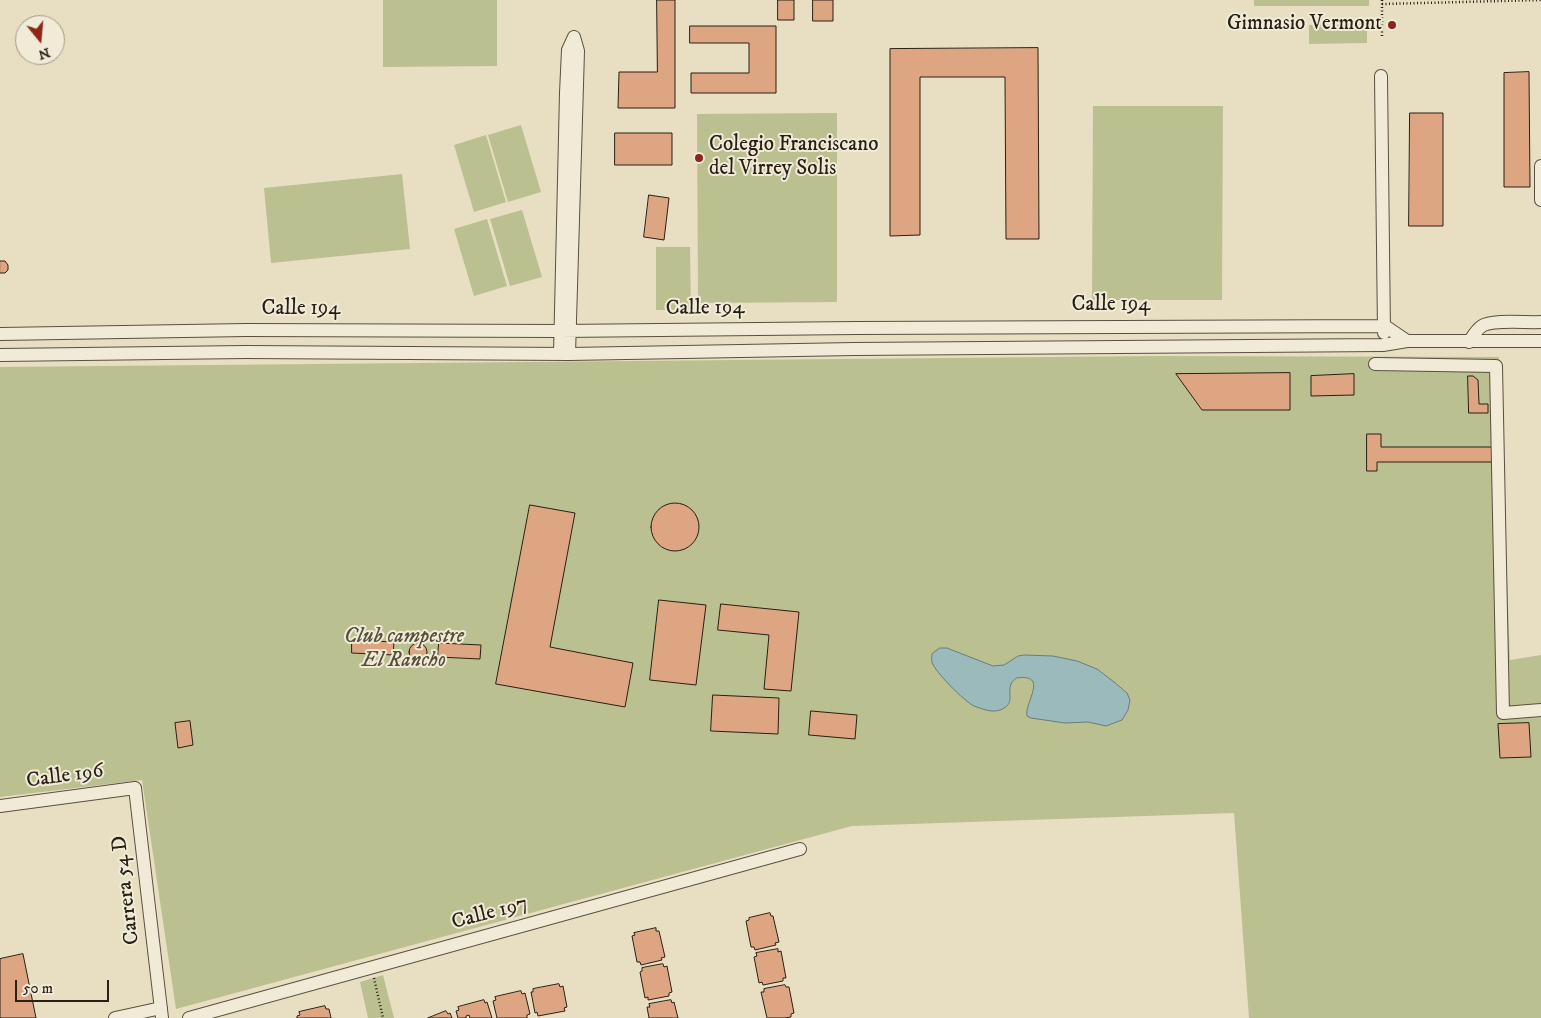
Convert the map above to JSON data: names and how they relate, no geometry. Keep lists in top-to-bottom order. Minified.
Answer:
{"streets":{"street":["Calle 194","Calle 196","Carrera 54 D","Calle 197"]},"crossings":[["Calle 196","Carrera 54 D"]],"parks":["Club campestre El Rancho"],"places":["Gimnasio Vermont","Colegio Franciscano del Virrey Solis"],"scale_bar":"50 m","north":"bottom"}
